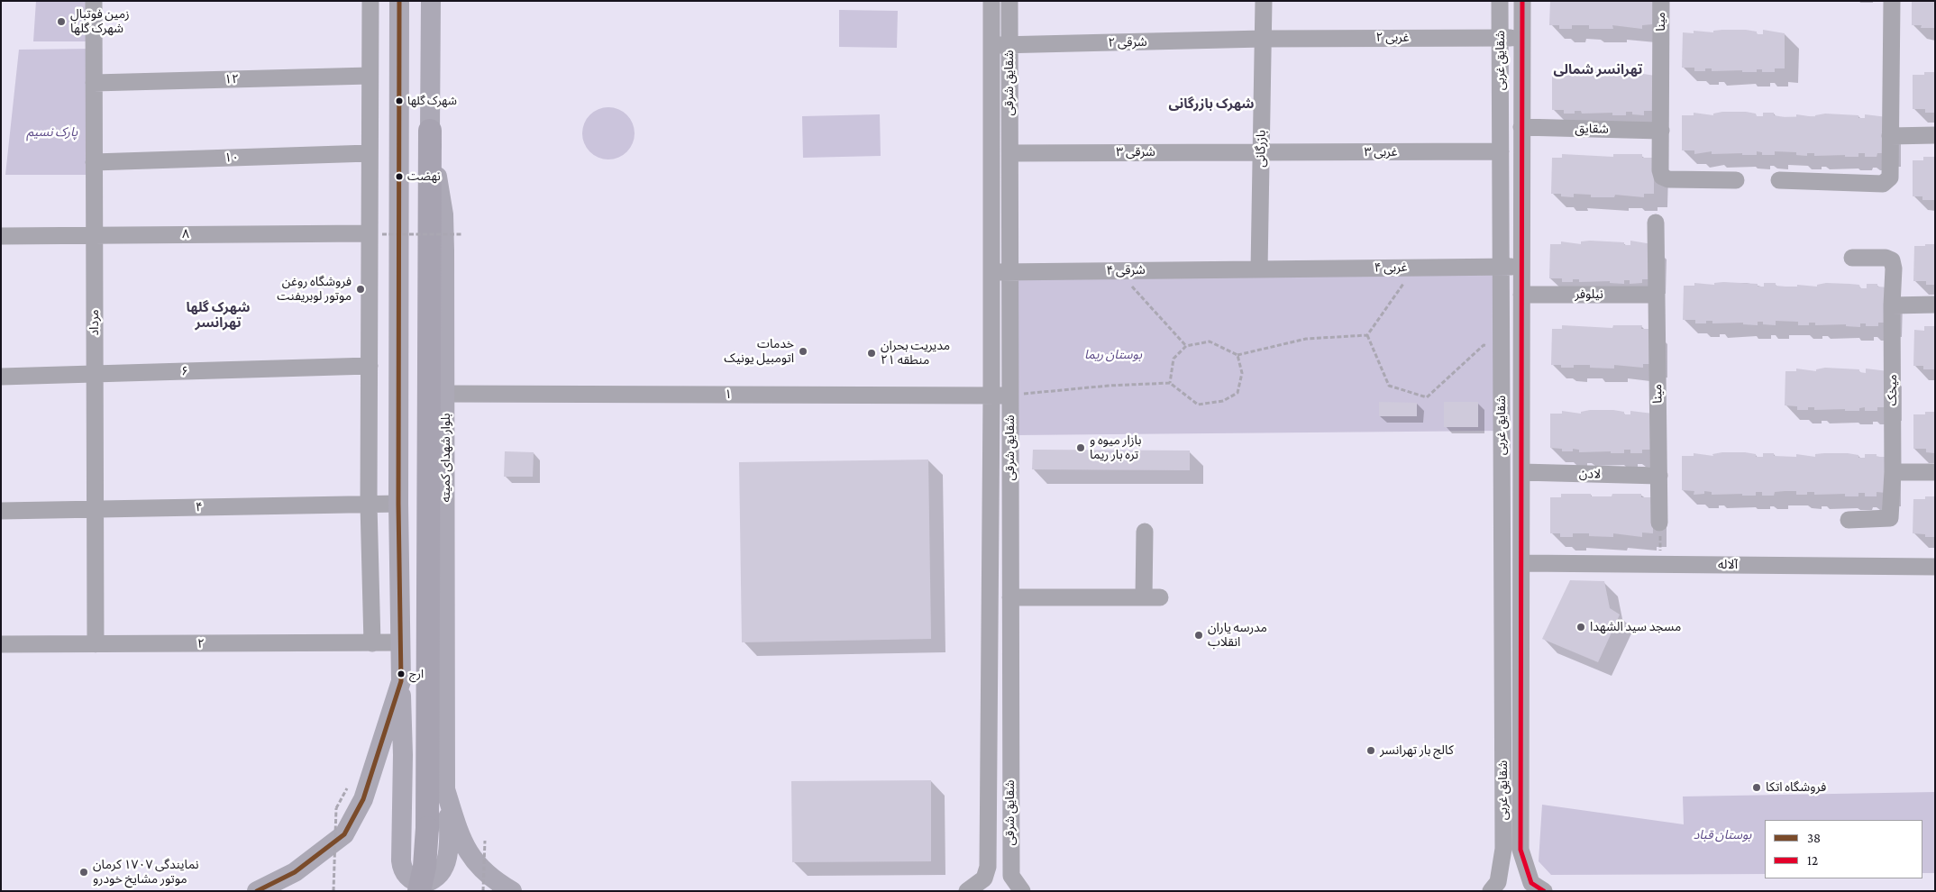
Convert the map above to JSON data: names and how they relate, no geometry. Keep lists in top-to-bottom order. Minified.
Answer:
{"streets":{"main road":["بلوار شهدای کمیته"],"street":["مینا","۲ غربی","۲ شرقی","شقایق غربی","۱۲","شقایق شرقی","شقایق","بازرگانی","۳ شرقی","۳ غربی","۱۰","۸","۴ غربی","۴ شرقی","نیلوفر","مرداد","۶","میخک","۱","لادن","۴","آلاله","۲"]},"crossings":[["مینا","شقایق"],["مینا","نیلوفر"],["مینا","لادن"],["۲ غربی","۲ شرقی"],["۲ غربی","شقایق غربی"],["۲ غربی","بازرگانی"],["۲ شرقی","شقایق شرقی"],["۲ شرقی","بازرگانی"],["شقایق غربی","شقایق"],["شقایق غربی","۳ غربی"],["شقایق غربی","۴ غربی"],["شقایق غربی","نیلوفر"],["شقایق غربی","لادن"],["شقایق غربی","آلاله"],["۱۲","مرداد"],["شقایق شرقی","۳ شرقی"],["شقایق شرقی","۴ شرقی"],["شقایق شرقی","۱"],["بازرگانی","۳ شرقی"],["بازرگانی","۳ غربی"],["بازرگانی","۴ غربی"],["بازرگانی","۴ شرقی"],["۳ شرقی","۳ غربی"],["۱۰","مرداد"],["۸","مرداد"],["۴ غربی","۴ شرقی"],["مرداد","۶"],["مرداد","۴"],["مرداد","۲"],["۱","بلوار شهدای کمیته"]],"districts":["تهرانسر شمالی","شهرک بازرگانی","شهرک گلها تهرانسر"],"parks":["پارک نسیم","بوستان ریما","بوستان قباد"],"places":["زمین فوتبالِ شهرک گلها","شهرک گلها","نهضت","فروشگاه روغن موتور لوبریفنت","خدمات اتومبیل یونیک","مدیریت بحران منطقه ۲۱","بازار میوه و تره بار ریما","مسجد سید الشهدا","مدرسه یاران انقلاب","ارج","کالج بار تهرانسر","فروشگاه اتکا","نمایندگی ۱۷۰۷ کرمان موتور مشایخ خودرو"],"lines":["transit line 38","transit line 12"],"legend":["38","12"]}
